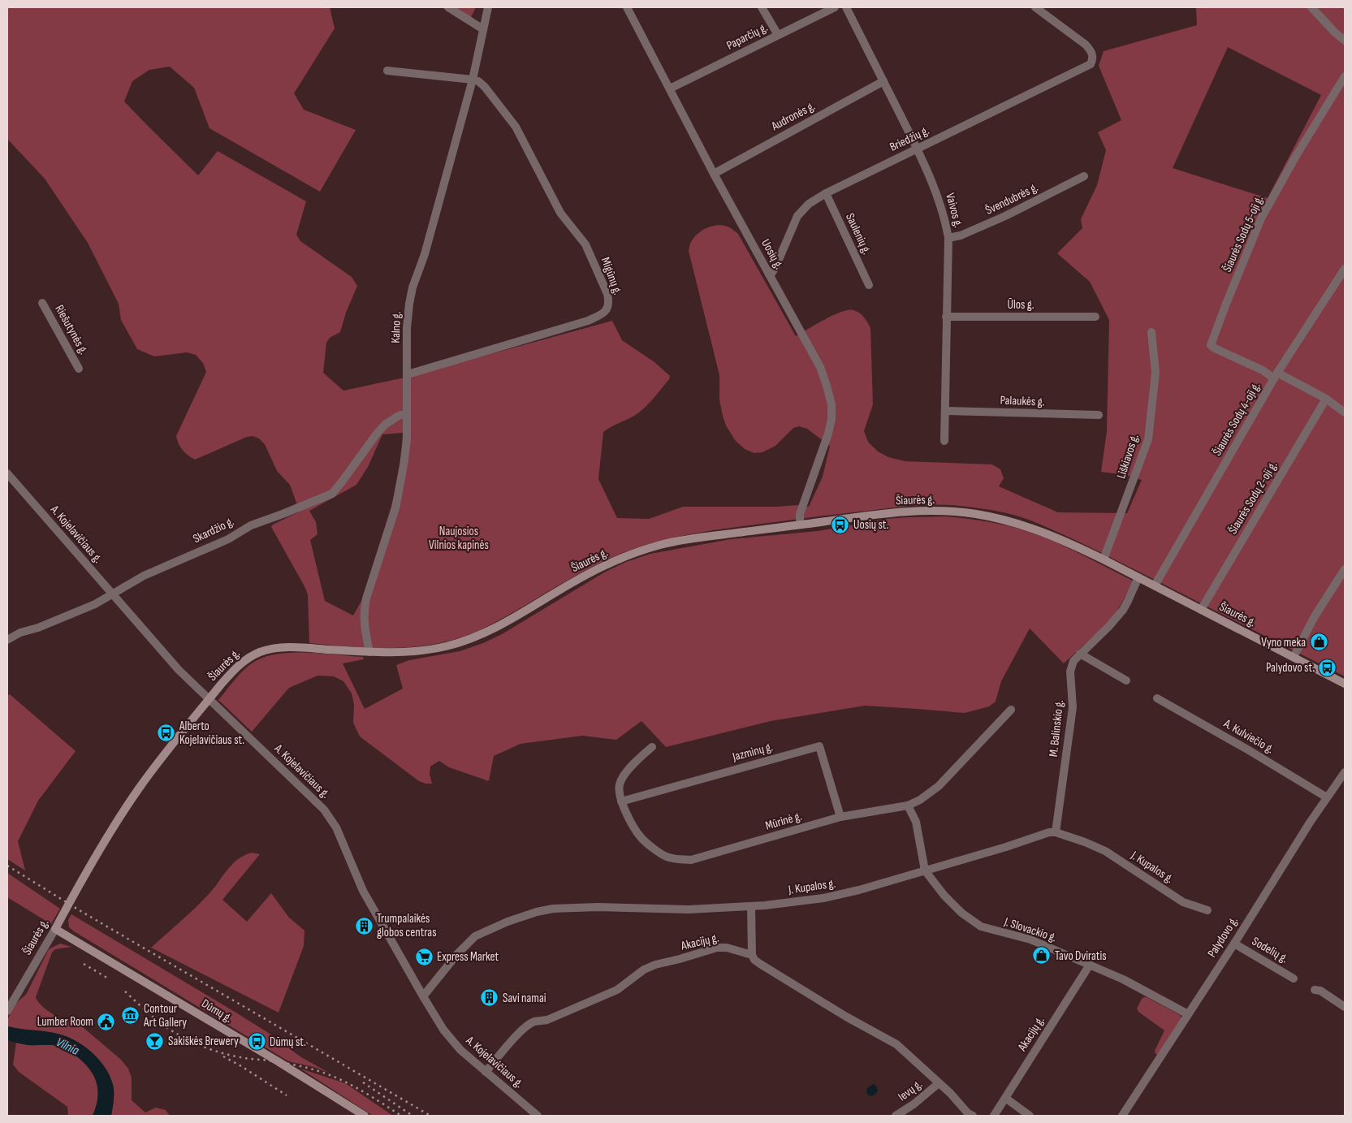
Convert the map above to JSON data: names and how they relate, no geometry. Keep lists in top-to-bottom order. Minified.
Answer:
{"streets":{"main road":["Šiaurės g.","Dūmų g."],"street":["Paparčių g.","Audronės g.","Briedžių g.","Švendubrės g.","Vaivos g.","Saulenių g.","Šiaurės Sodų 5-oji g.","Uosių g.","Migūnų g.","Ūlos g.","Kalno g.","Riešutynės g.","Palaukės g.","Šiaurės Sodų 4-oji g.","Liškiavos g.","Šiaurės Sodų 2-oji g.","Skardžio g.","A. Kojelavičiaus g.","M. Balinskio g.","A. Kulviečio g.","Jazminų g.","Mūrinė g.","J. Kupalos g.","J. Slovackio g.","Palydovo g.","Akacijų g.","Sodelių g.","Ievų g."]},"crossings":[["Paparčių g.","Uosių g."],["Audronės g.","Vaivos g."],["Audronės g.","Uosių g."],["Briedžių g.","Vaivos g."],["Briedžių g.","Saulenių g."],["Briedžių g.","Uosių g."],["Švendubrės g.","Vaivos g."],["Vaivos g.","Ūlos g."],["Vaivos g.","Palaukės g."],["Šiaurės Sodų 5-oji g.","Šiaurės Sodų 4-oji g."],["Uosių g.","Šiaurės g."],["Migūnų g.","Kalno g."],["Kalno g.","Šiaurės g."],["Kalno g.","Skardžio g."],["Šiaurės Sodų 4-oji g.","Šiaurės g."],["Liškiavos g.","Šiaurės g."],["Šiaurės Sodų 2-oji g.","Šiaurės g."],["Šiaurės g.","A. Kojelavičiaus g."],["Šiaurės g.","M. Balinskio g."],["Šiaurės g.","Dūmų g."],["Skardžio g.","A. Kojelavičiaus g."],["A. Kojelavičiaus g.","J. Kupalos g."],["A. Kojelavičiaus g.","Akacijų g."],["M. Balinskio g.","J. Kupalos g."],["A. Kulviečio g.","Palydovo g."],["Jazminų g.","Mūrinė g."],["J. Kupalos g.","J. Slovackio g."],["J. Slovackio g.","Palydovo g."],["J. Slovackio g.","Akacijų g."],["Palydovo g.","Sodelių g."],["Akacijų g.","Ievų g."]],"water":["Vilnia"],"parks":["Naujosios Vilnios kapinės"],"places":{"bus stop":["Uosių st.","Palydovo st.","Alberto Kojelavičiaus st.","Dūmų st."],"shop":["Vyno meka","Tavo Dviratis"],"building":["Trumpalaikės globos centras","Savi namai"],"supermarket":["Express Market"],"museum":["Contour Art Gallery"],"public building":["Lumber Room"],"bar":["Sakiškės Brewery"]}}
